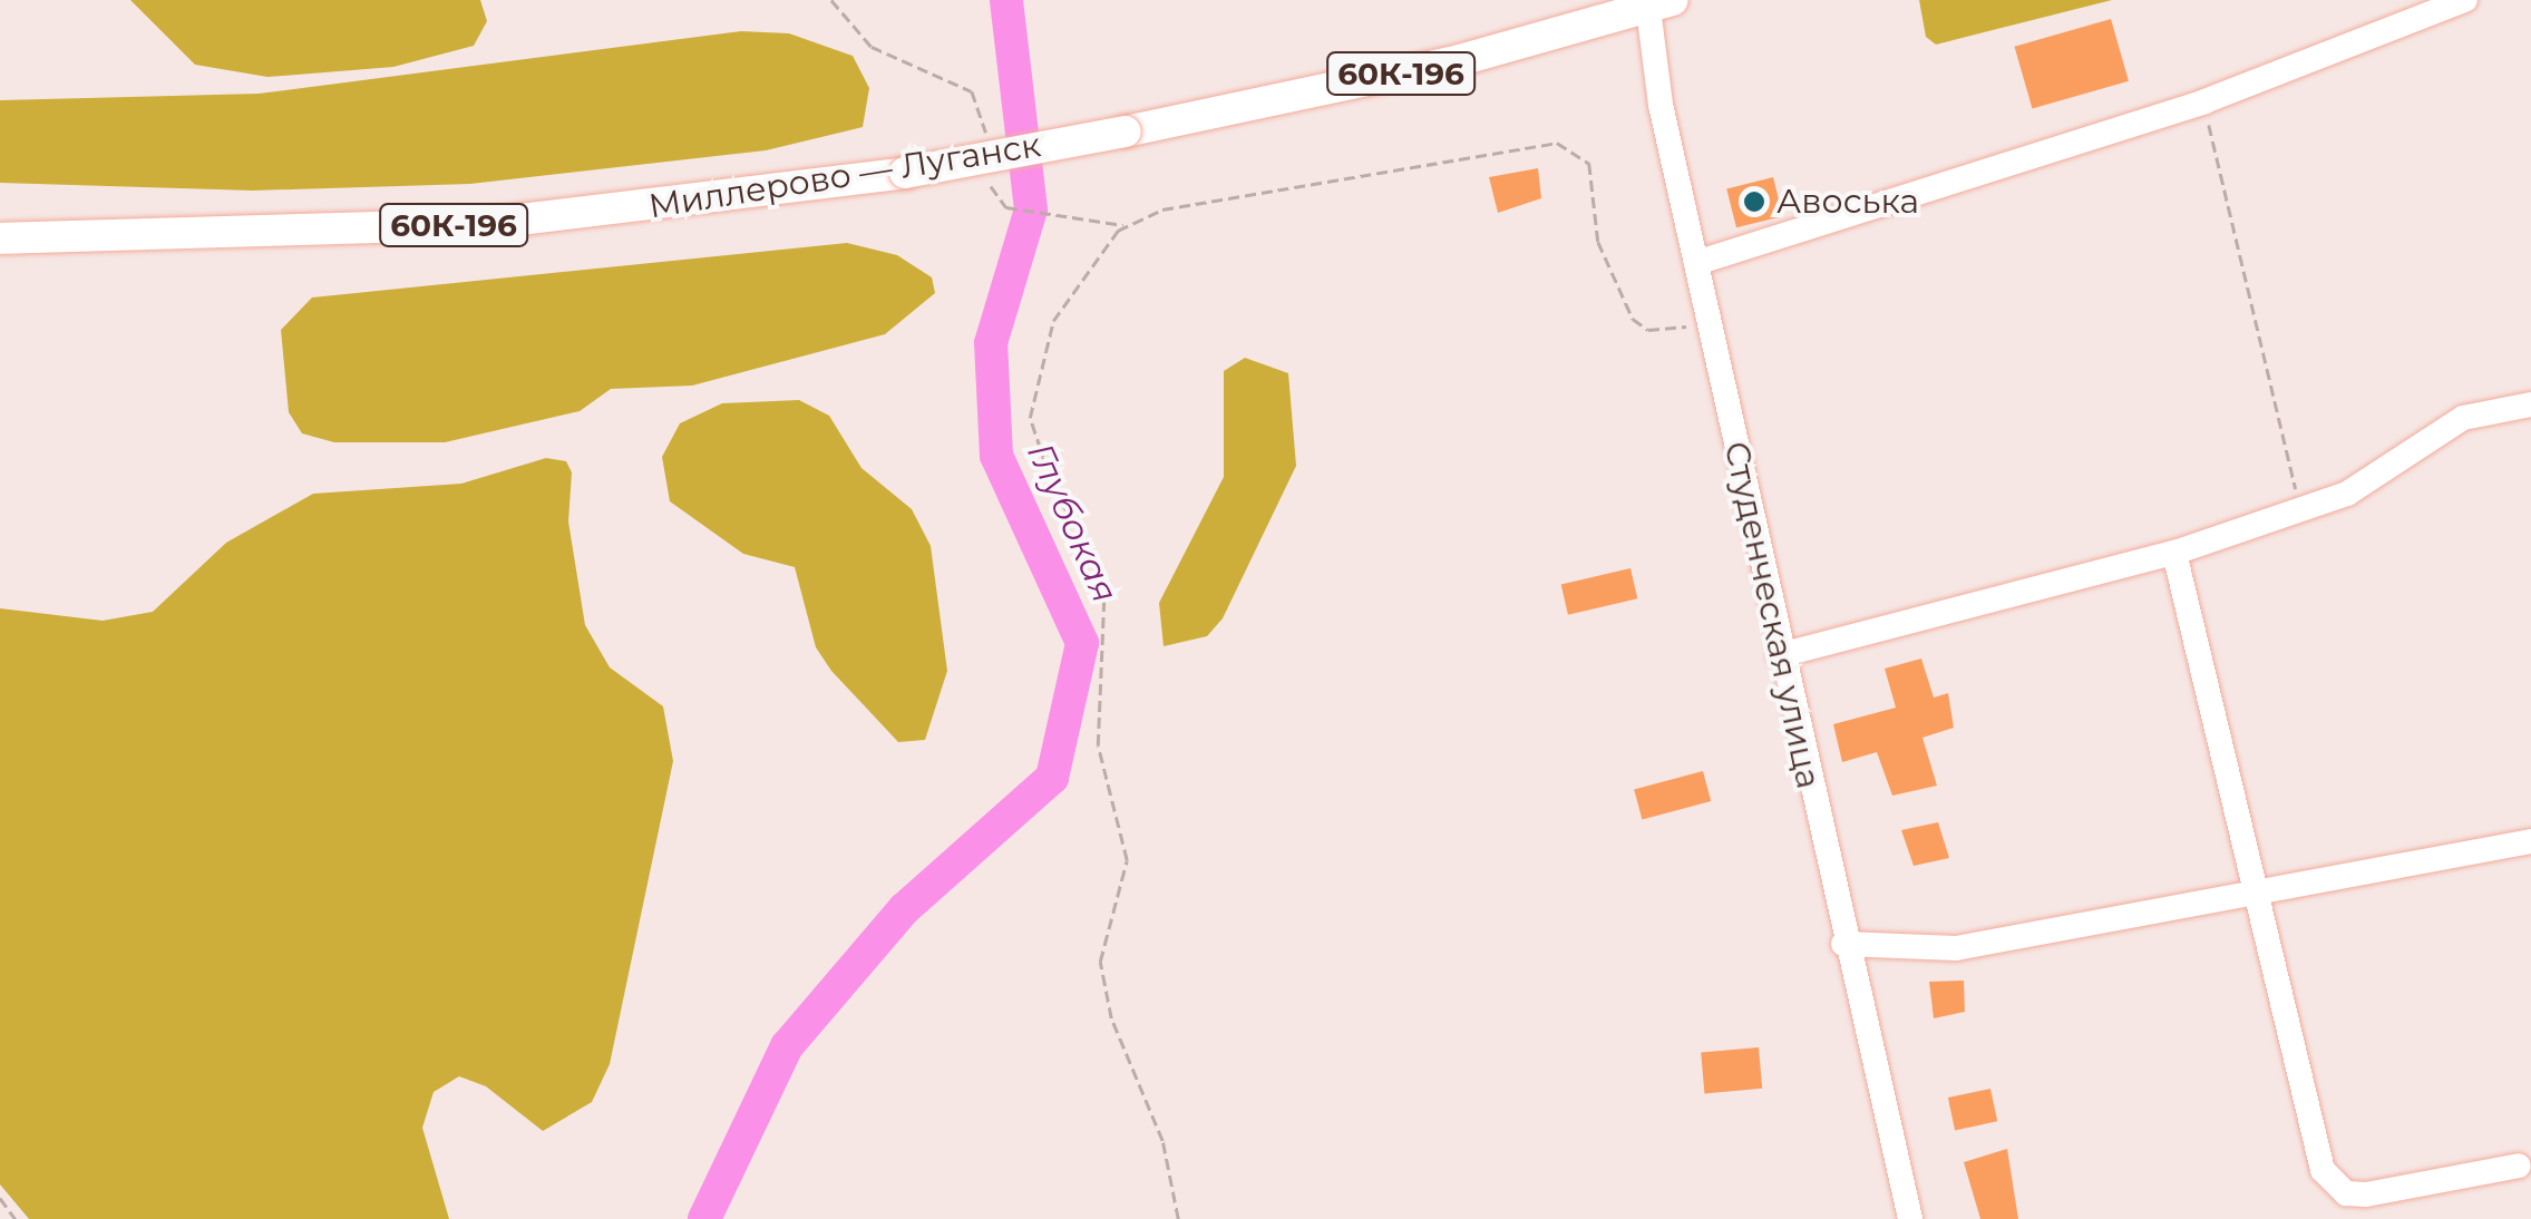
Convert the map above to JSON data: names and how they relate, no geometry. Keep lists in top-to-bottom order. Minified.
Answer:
{"streets":{"main road":["60К-196","Миллерово — Луганск"],"street":["Студенческая улица"]},"crossings":[["Миллерово — Луганск","Студенческая улица"]],"water":["Глубокая"],"places":["Авоська"]}
